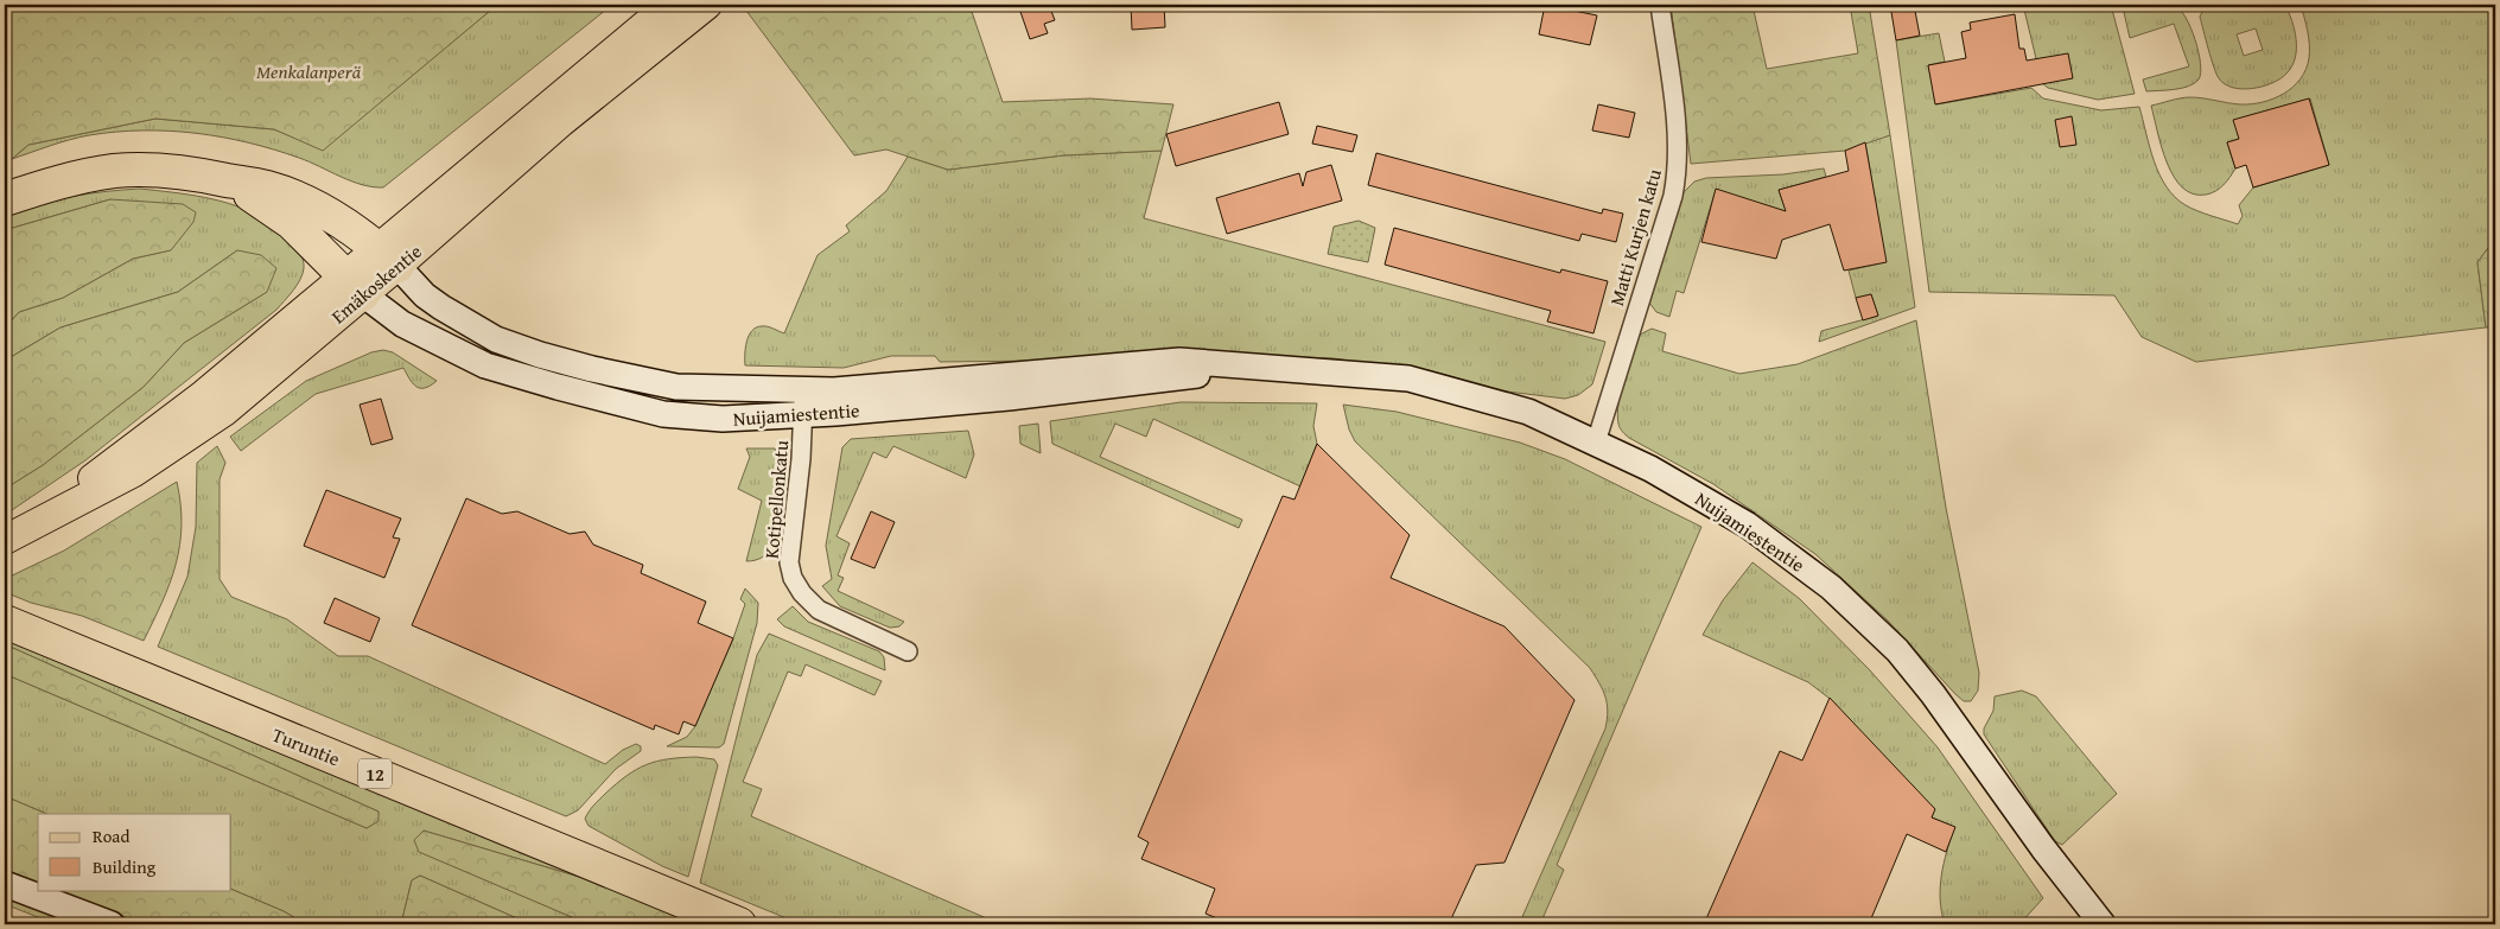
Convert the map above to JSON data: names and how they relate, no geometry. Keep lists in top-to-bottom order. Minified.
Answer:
{"streets":{"highway":["Turuntie","12"],"main road":["Emäkoskentie","Nuijamiestentie"],"street":["Matti Kurjen katu","Kotipellonkatu"]},"crossings":[["Matti Kurjen katu","Nuijamiestentie"],["Emäkoskentie","Nuijamiestentie"],["Nuijamiestentie","Kotipellonkatu"]],"parks":["Menkalanperä"],"legend":["Road","Building"]}
